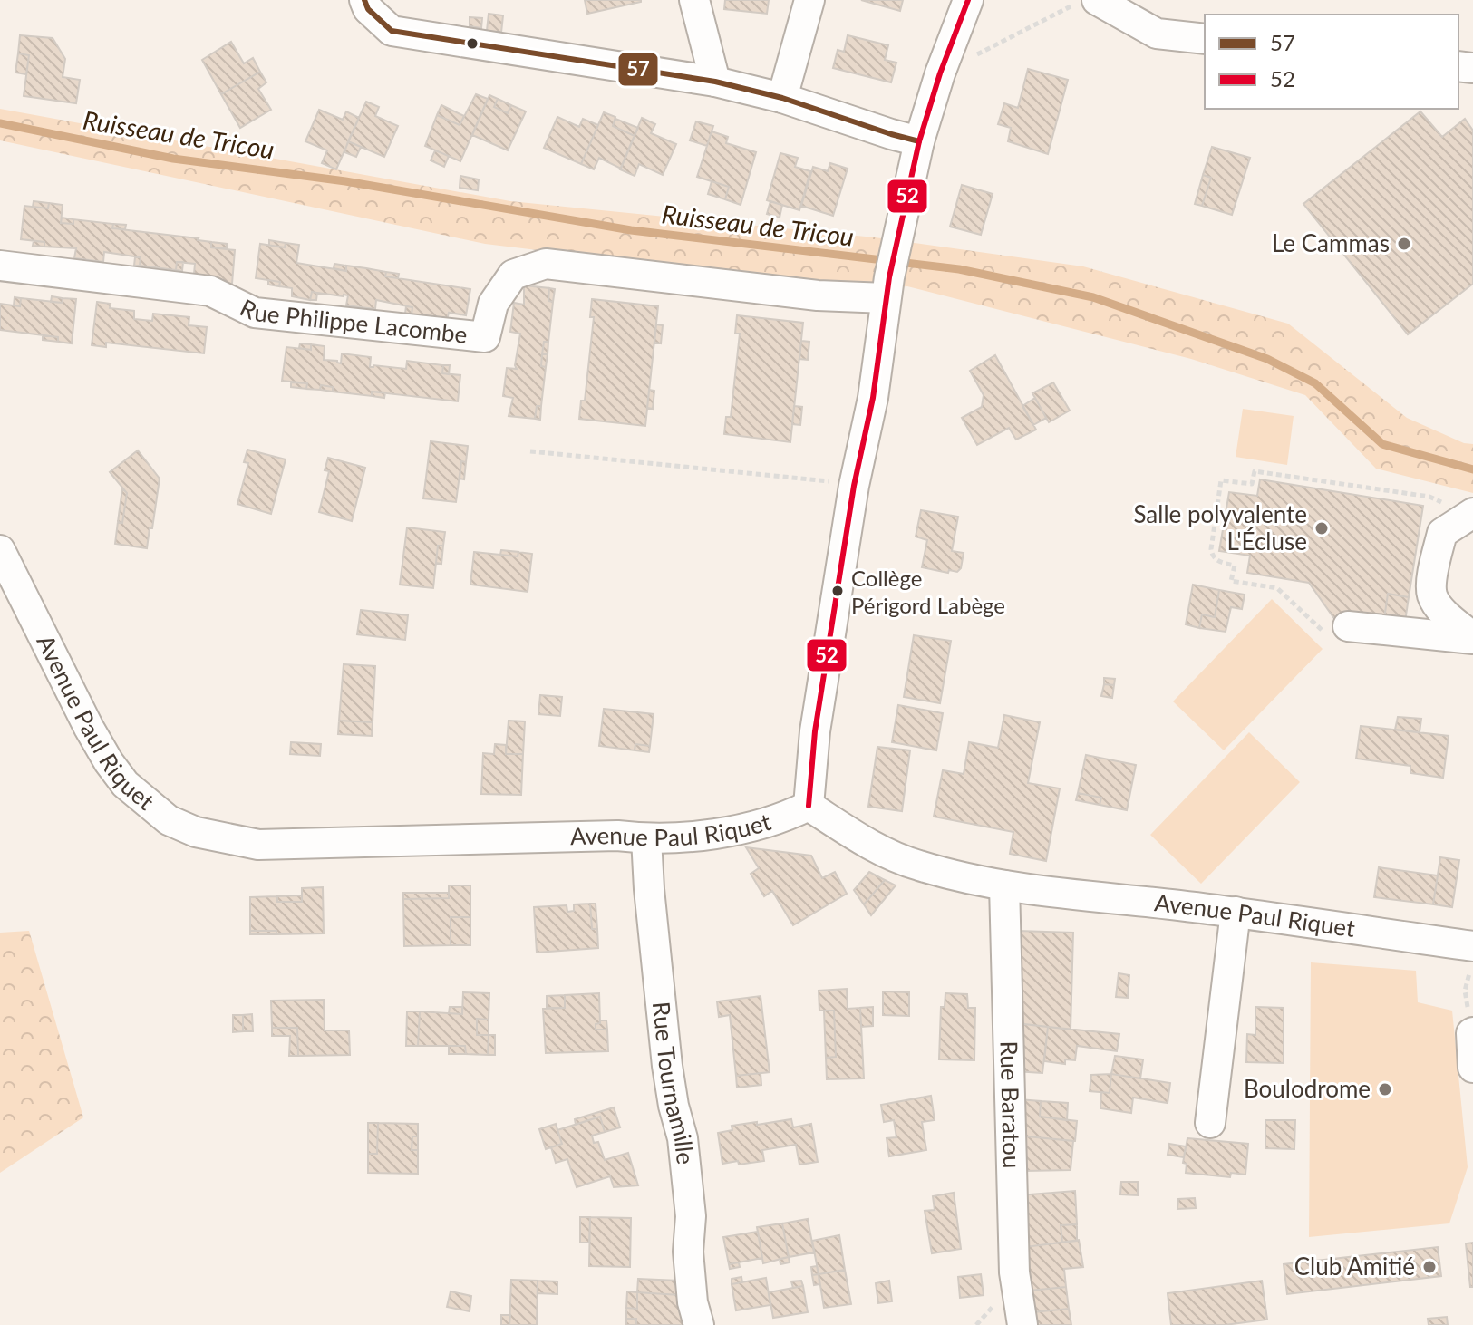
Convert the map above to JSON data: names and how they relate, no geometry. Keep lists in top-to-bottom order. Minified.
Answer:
{"streets":{"street":["Rue Philippe Lacombe","Avenue Paul Riquet","Rue Tournamille","Rue Baratou"]},"crossings":[["Avenue Paul Riquet","Rue Tournamille"],["Avenue Paul Riquet","Rue Baratou"]],"water":["Ruisseau de Tricou"],"places":["Le Cammas","Salle polyvalente L'Écluse","Collège Périgord Labège","Boulodrome","Club Amitié"],"lines":["transit line 57","transit line 52"],"legend":["57","52"]}
